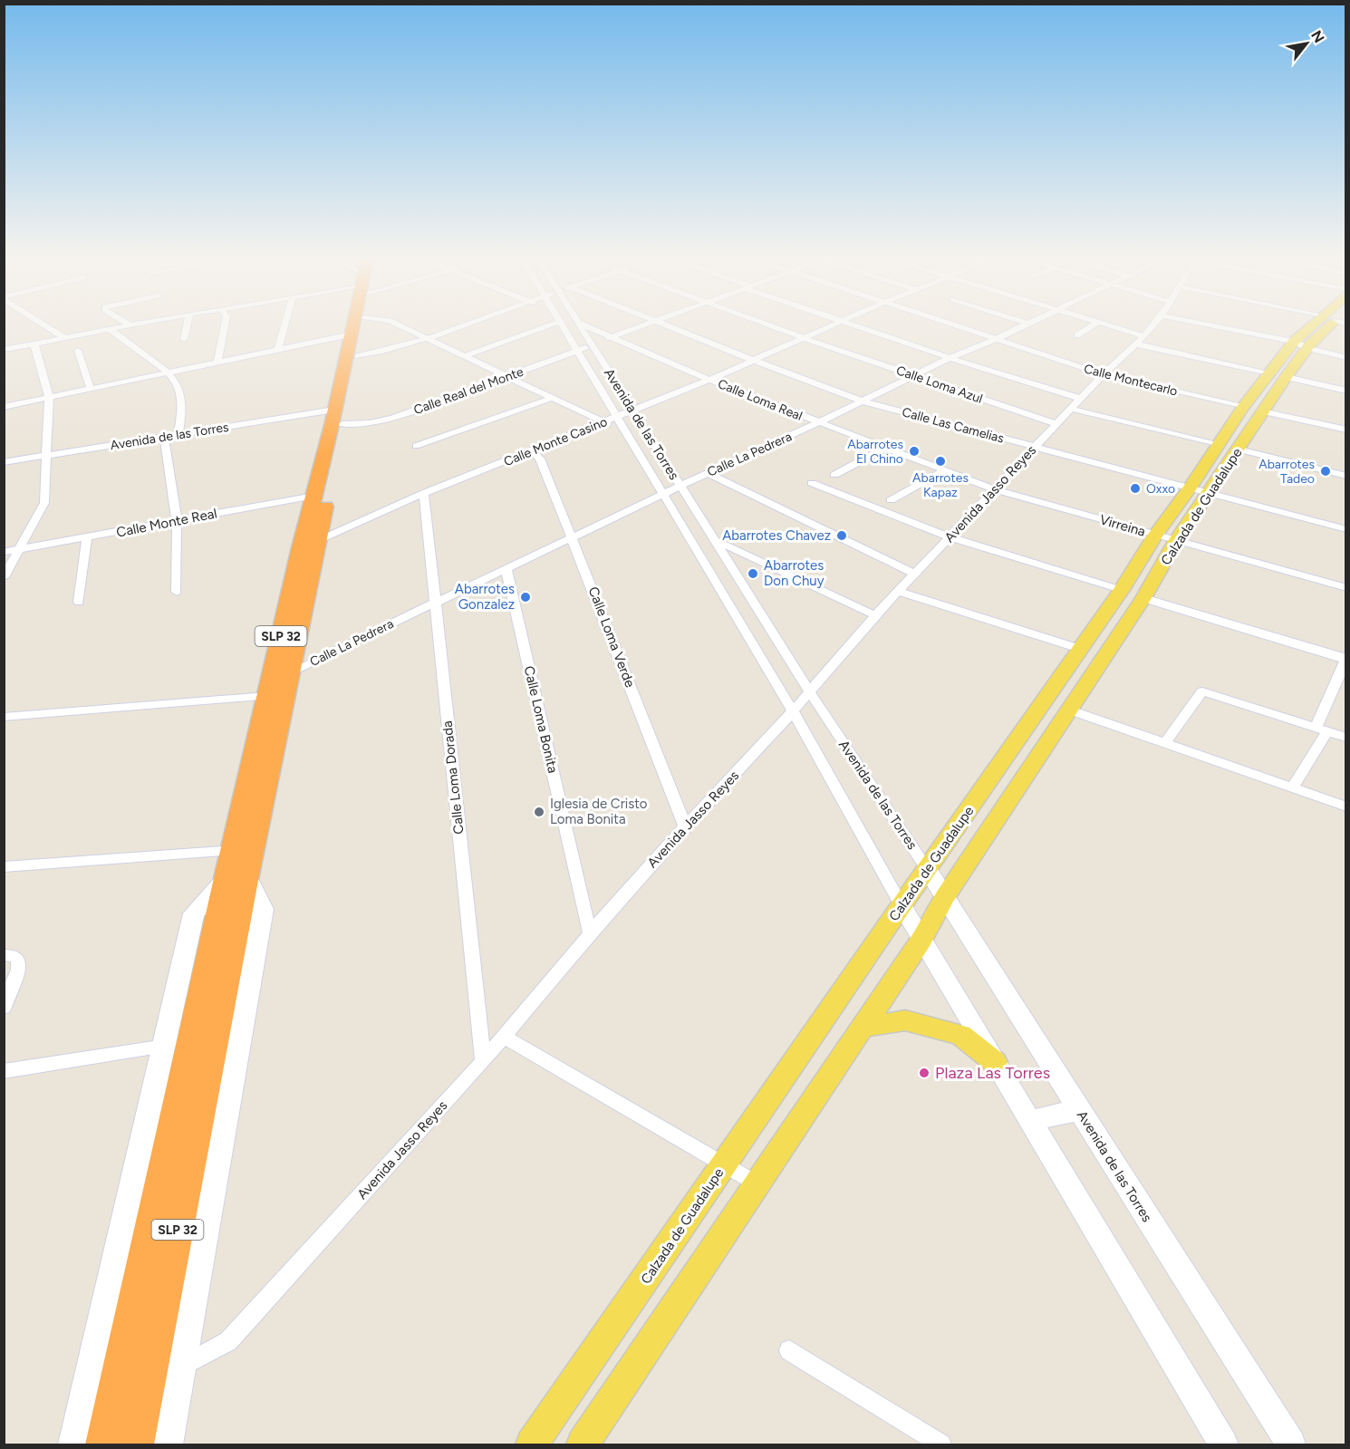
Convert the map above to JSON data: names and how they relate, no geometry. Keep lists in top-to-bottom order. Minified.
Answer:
{"streets":{"highway":["SLP 32"],"main road":["Avenida de las Torres","Calzada de Guadalupe"],"street":["Calle Montecarlo","Calle Loma Azul","Calle Real del Monte","Calle Loma Real","Calle Las Camelias","Calle Monte Casino","Calle La Pedrera","Avenida Jasso Reyes","Calle Monte Real","Virreina","Calle Loma Verde","Calle Loma Bonita","Calle Loma Dorada"]},"crossings":[["Calle Montecarlo","Calle La Pedrera"],["Calle Montecarlo","Avenida Jasso Reyes"],["Calle Montecarlo","Calzada de Guadalupe"],["Calle Loma Azul","Calle Monte Casino"],["Calle Loma Azul","Calle La Pedrera"],["Calle Loma Azul","Avenida Jasso Reyes"],["Calle Real del Monte","Calle Loma Real"],["Calle Real del Monte","Avenida de las Torres"],["Calle Real del Monte","SLP 32"],["Calle Loma Real","Avenida de las Torres"],["Calle Loma Real","Calle Monte Casino"],["Calle Loma Real","Calle La Pedrera"],["Calle Loma Real","Avenida Jasso Reyes"],["Calle Loma Real","Virreina"],["Avenida de las Torres","Calle Monte Casino"],["Avenida de las Torres","Calle La Pedrera"],["Avenida de las Torres","Avenida Jasso Reyes"],["Avenida de las Torres","Calzada de Guadalupe"],["Avenida de las Torres","SLP 32"],["Calle Las Camelias","Calle Monte Casino"],["Calle Las Camelias","Calle La Pedrera"],["Calle Las Camelias","Avenida Jasso Reyes"],["Calle Las Camelias","Calzada de Guadalupe"],["Calle Monte Casino","SLP 32"],["Calle Monte Casino","Calle Loma Verde"],["Calle Monte Casino","Calle Loma Dorada"],["Calle La Pedrera","SLP 32"],["Calle La Pedrera","Calle Loma Verde"],["Calle La Pedrera","Calle Loma Bonita"],["Calle La Pedrera","Calle Loma Dorada"],["Avenida Jasso Reyes","Virreina"],["Avenida Jasso Reyes","Calle Loma Verde"],["Avenida Jasso Reyes","Calle Loma Bonita"],["Avenida Jasso Reyes","Calle Loma Dorada"],["Calzada de Guadalupe","Virreina"],["Calle Monte Real","SLP 32"]],"places":["Abarrotes El Chino","Abarrotes Kapaz","Abarrotes Tadeo","Oxxo","Abarrotes Chavez","Abarrotes Don Chuy","Abarrotes Gonzalez","Iglesia de Cristo Loma Bonita","Plaza Las Torres"],"north":"top right"}
